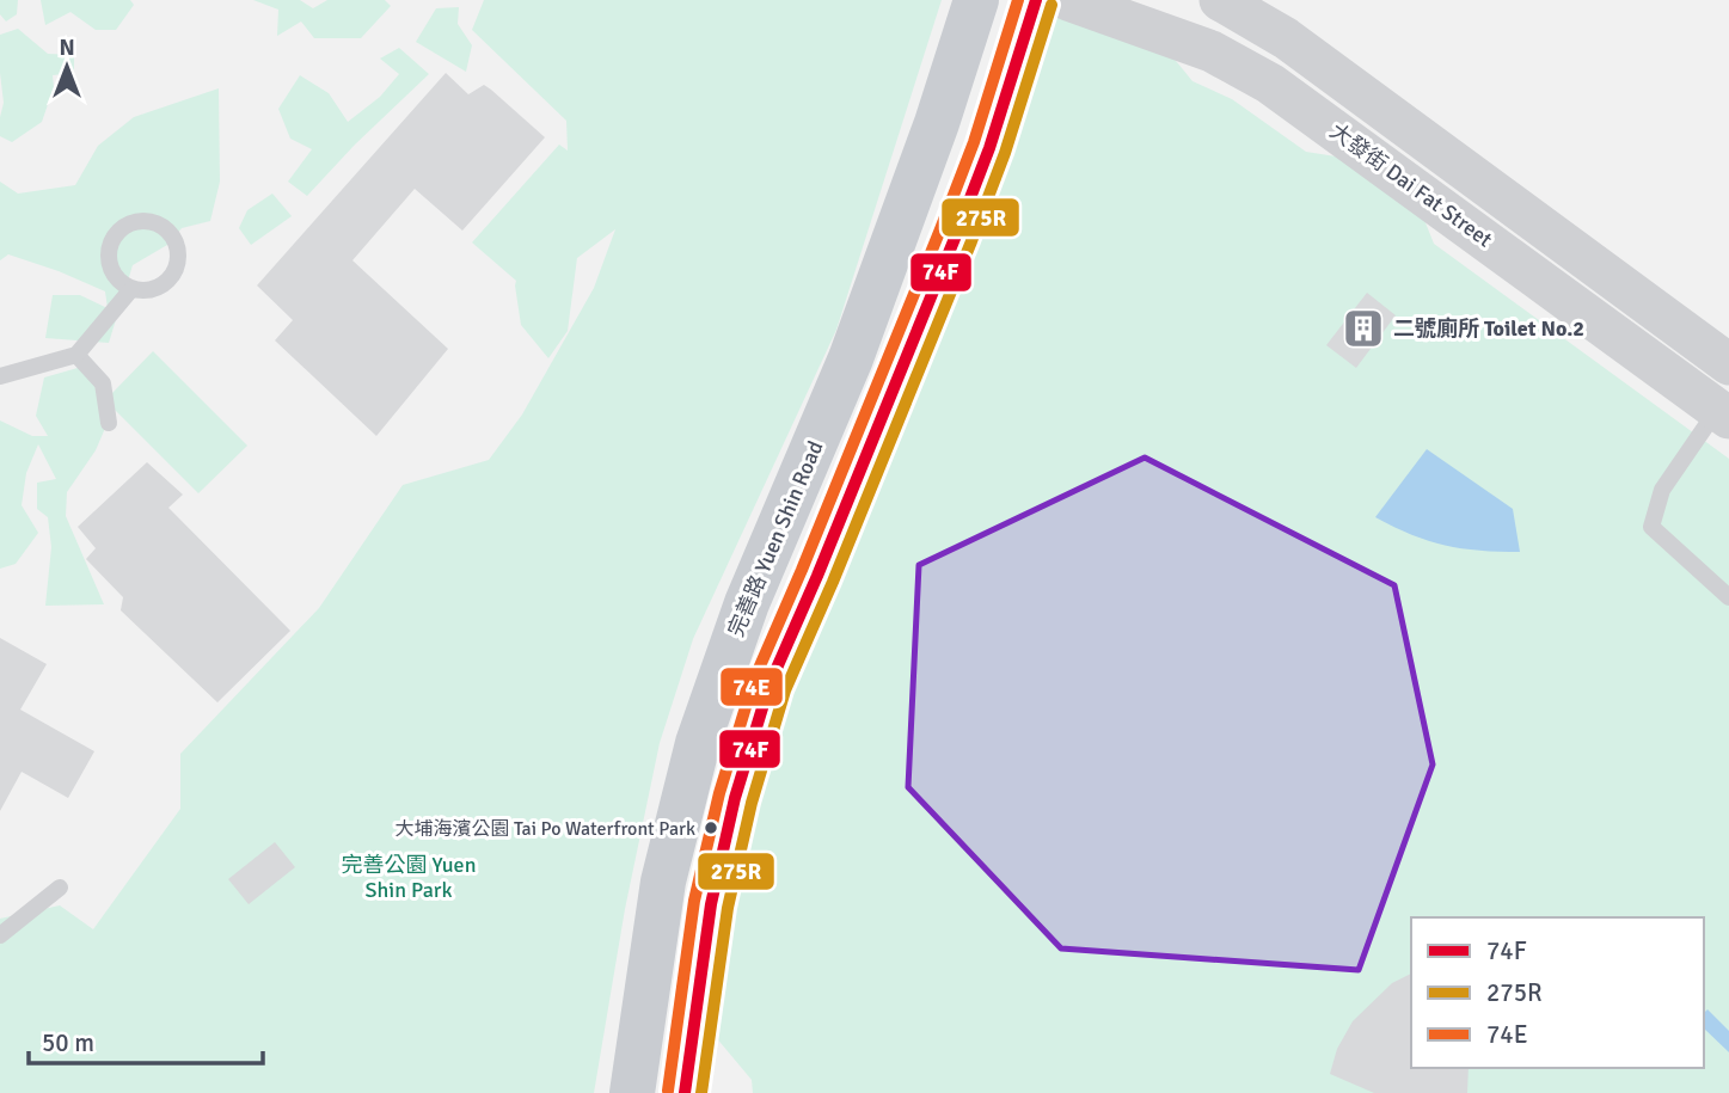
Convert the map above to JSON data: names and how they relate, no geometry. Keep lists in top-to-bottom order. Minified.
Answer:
{"streets":{"main road":["完善路 Yuen Shin Road"],"street":["大發街 Dai Fat Street"]},"parks":["完善公園 Yuen Shin Park"],"places":{"building":["二號廁所 Toilet No.2"],"other":["大埔海濱公園 Tai Po Waterfront Park"]},"lines":["transit line 74F","transit line 74E","transit line 275R"],"legend":["74F","275R","74E"],"scale_bar":"50 m","north":"top"}
